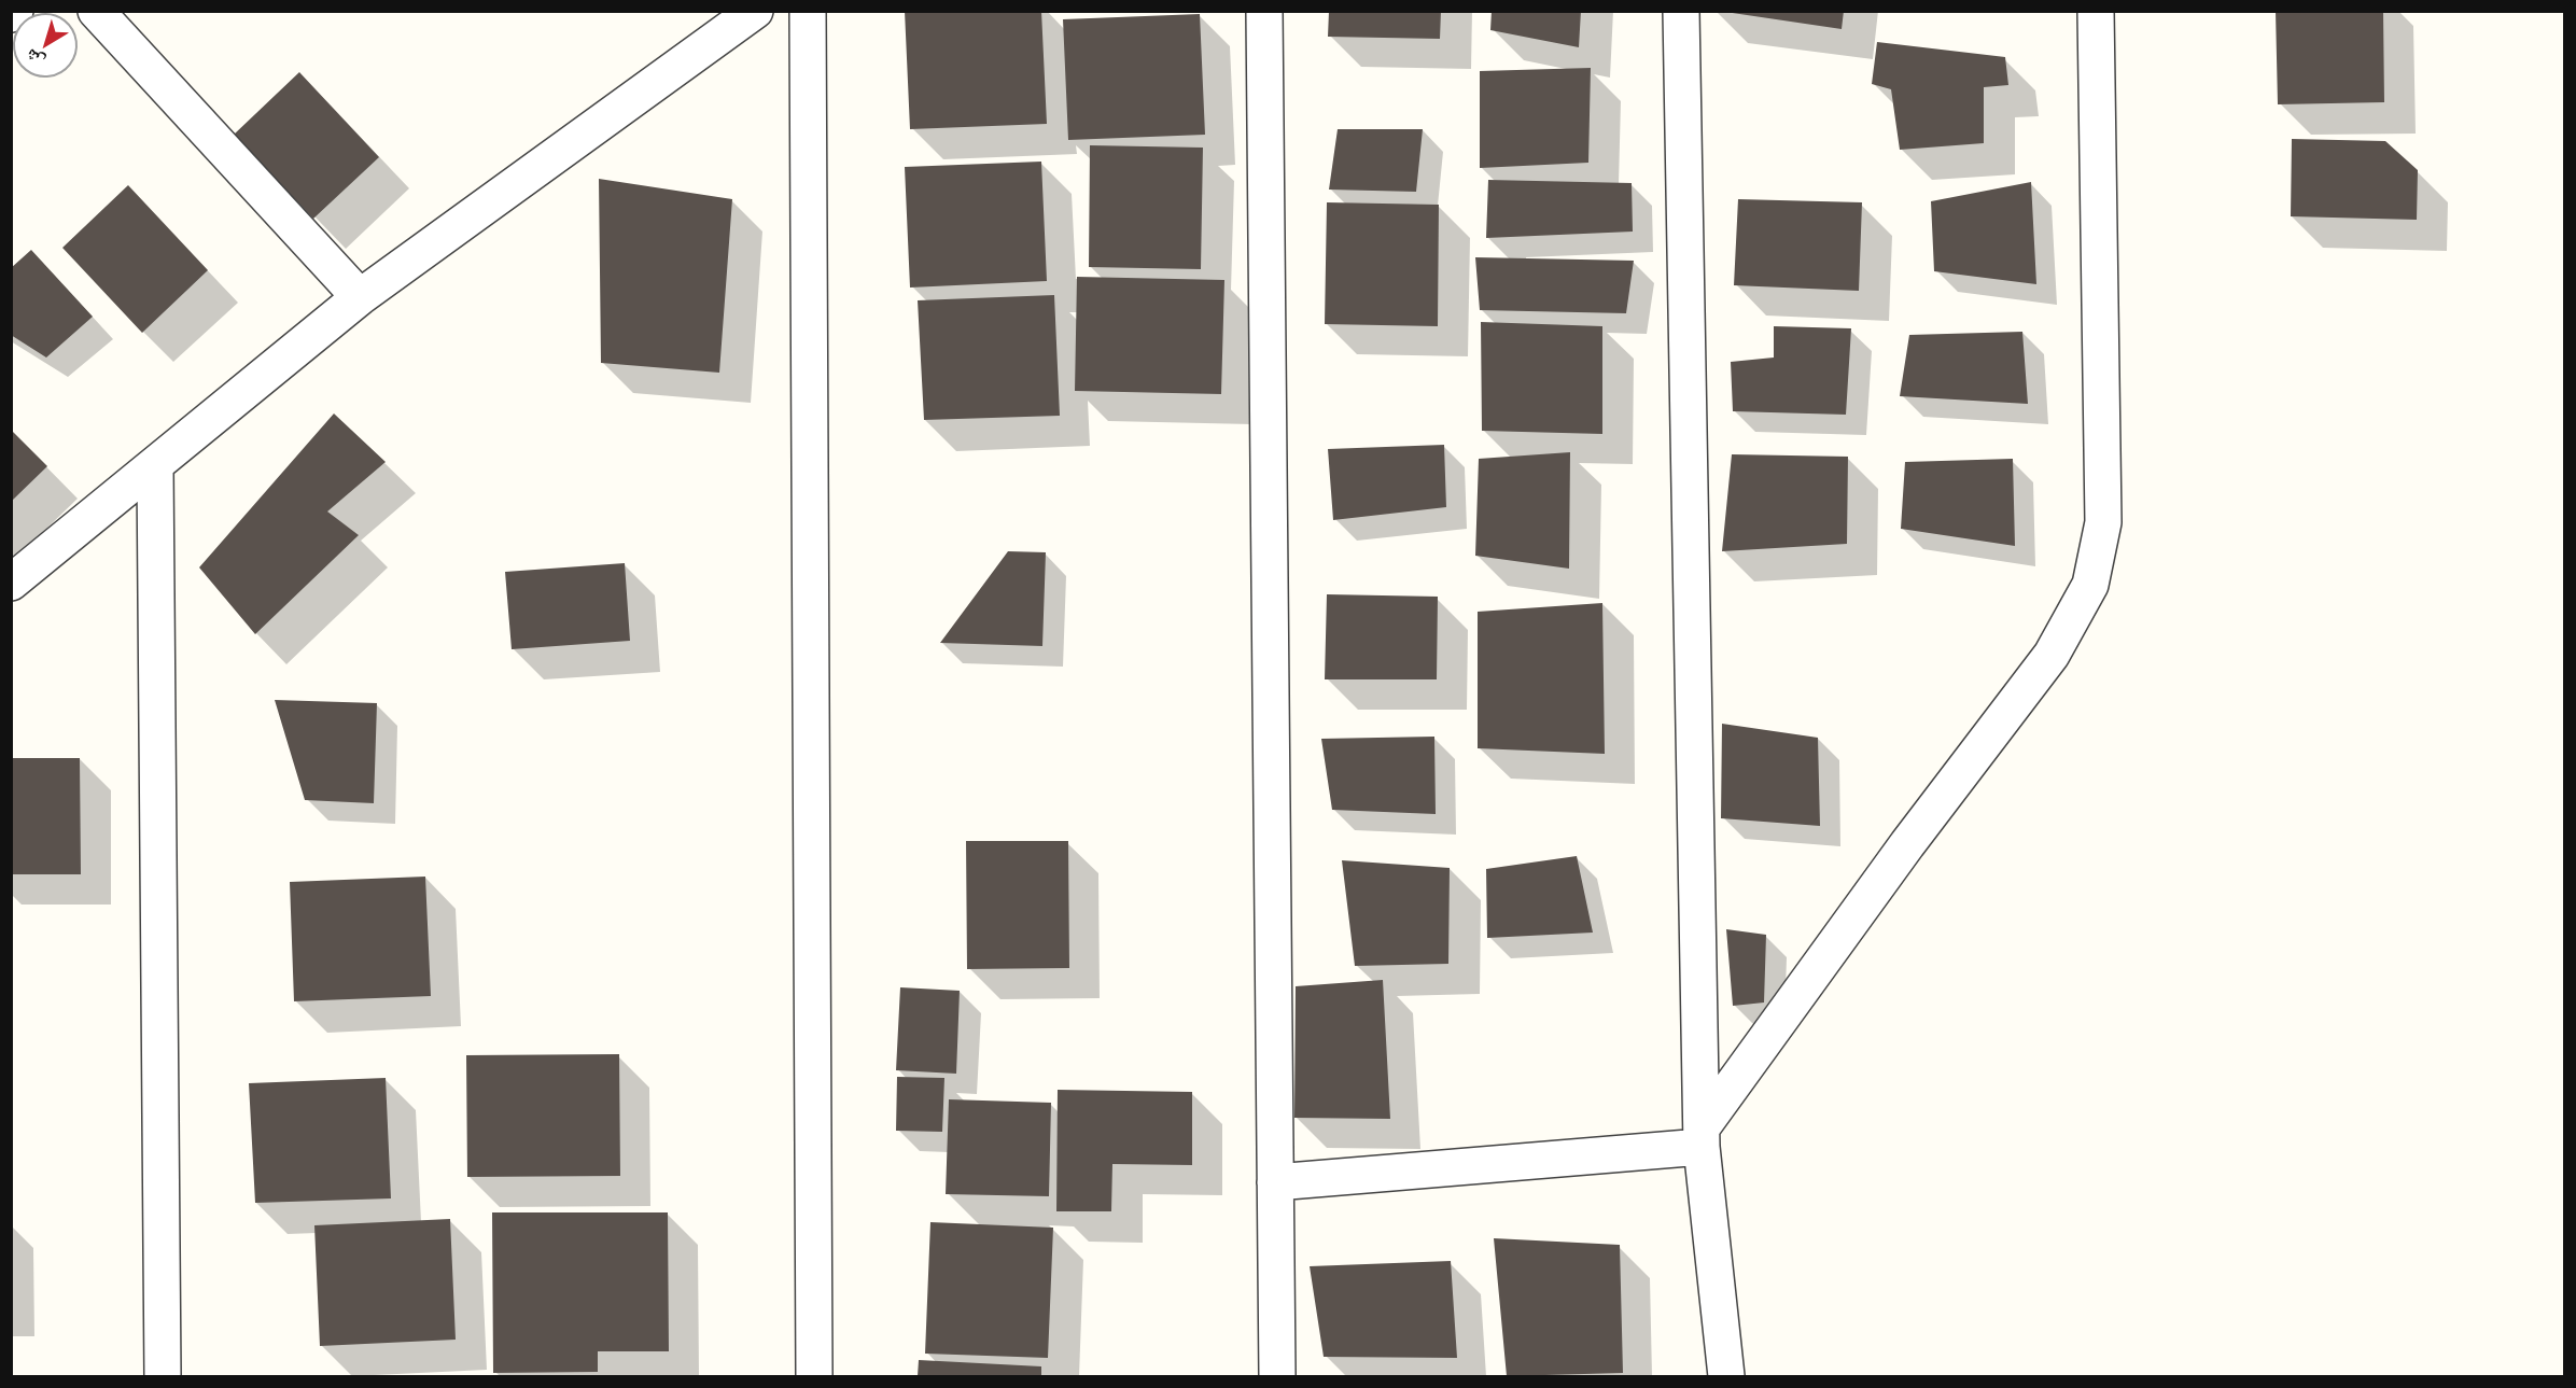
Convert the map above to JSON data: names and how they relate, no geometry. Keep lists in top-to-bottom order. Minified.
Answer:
{"north":"bottom left"}
